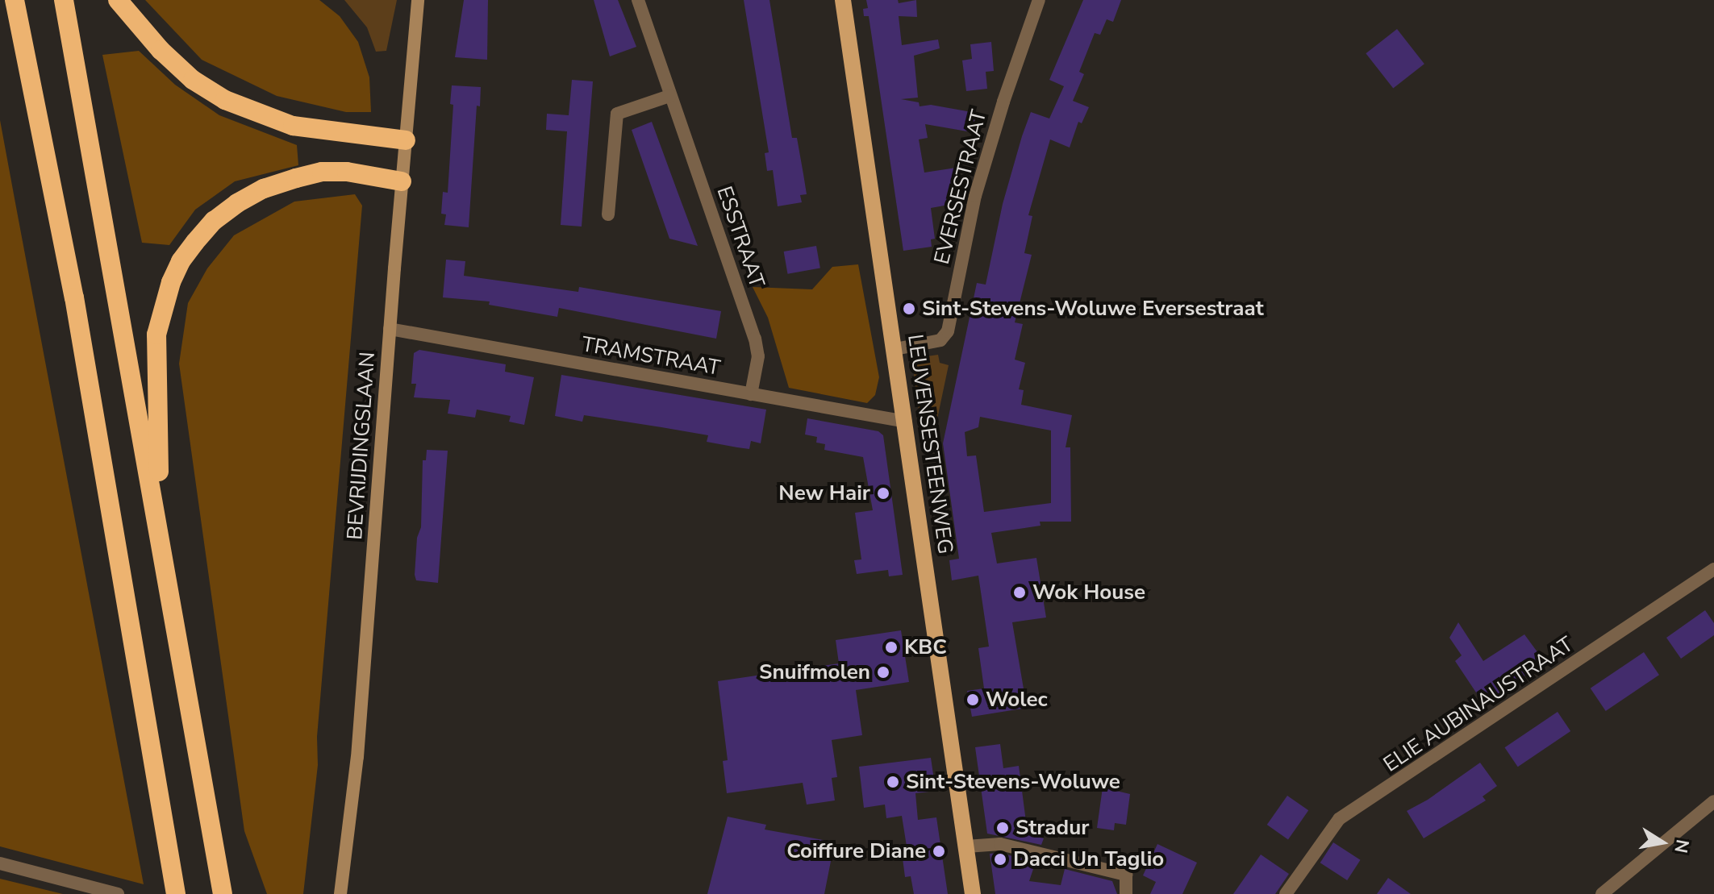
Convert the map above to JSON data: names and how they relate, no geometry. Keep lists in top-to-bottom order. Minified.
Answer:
{"streets":{"main road":["LEUVENSESTEENWEG"],"street":["EVERSESTRAAT","ESSTRAAT","TRAMSTRAAT","BEVRIJDINGSLAAN","ELIE AUBINAUSTRAAT"]},"crossings":[["EVERSESTRAAT","LEUVENSESTEENWEG"],["ESSTRAAT","TRAMSTRAAT"],["TRAMSTRAAT","LEUVENSESTEENWEG"],["TRAMSTRAAT","BEVRIJDINGSLAAN"]],"places":["Sint-Stevens-Woluwe Eversestraat","New Hair","Wok House","KBC","Snuifmolen","Wolec","Sint-Stevens-Woluwe","Stradur","Coiffure Diane","Dacci Un Taglio"],"north":"right"}
